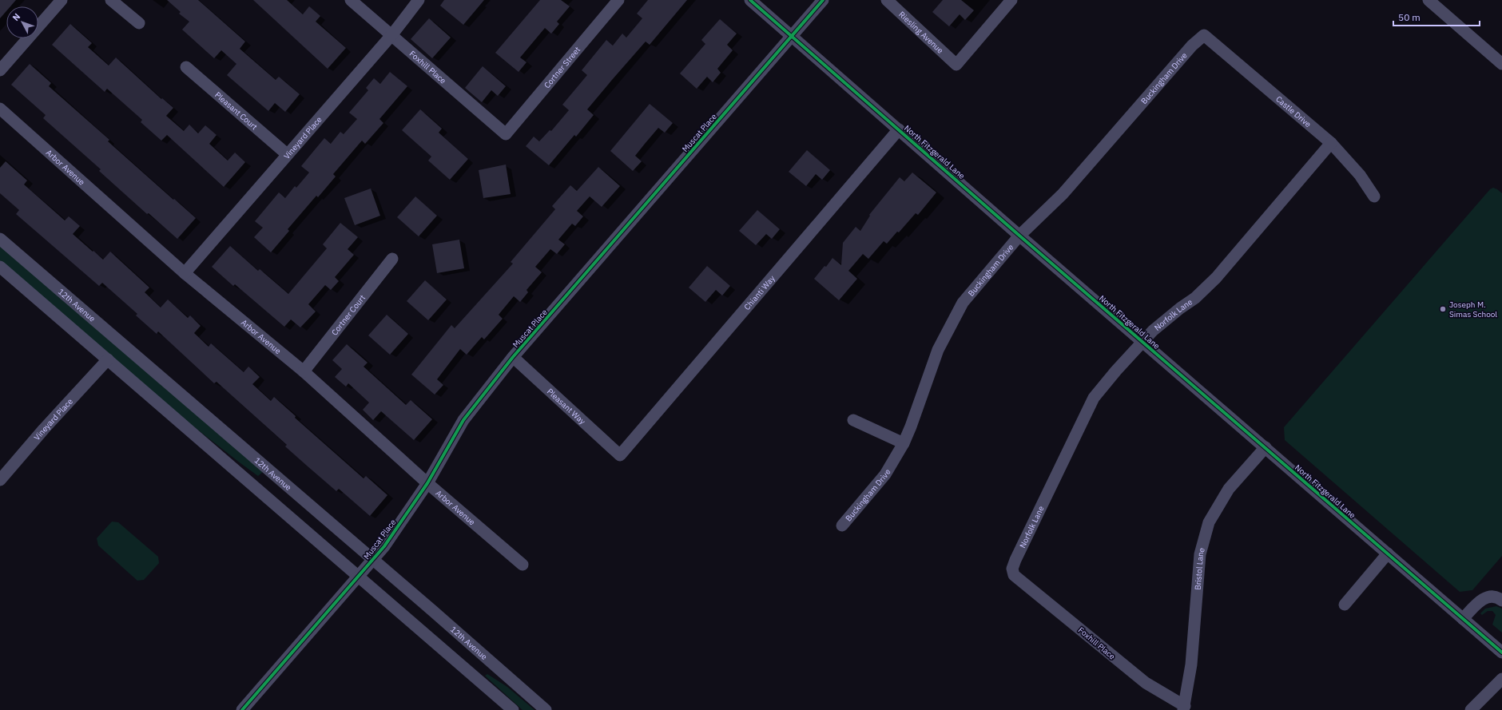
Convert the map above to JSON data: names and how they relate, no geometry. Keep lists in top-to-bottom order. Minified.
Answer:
{"streets":{"street":["Riesling Avenue","Foxhill Place","Cortner Street","Buckingham Drive","Pleasant Court","Castle Drive","Muscat Place","Vineyard Place","North Fitzgerald Lane","Arbor Avenue","Chianti Way","12th Avenue","Cortner Court","Norfolk Lane","Pleasant Way","Bristol Lane"]},"crossings":[["Foxhill Place","Cortner Street"],["Foxhill Place","Vineyard Place"],["Foxhill Place","Norfolk Lane"],["Foxhill Place","Bristol Lane"],["Buckingham Drive","Castle Drive"],["Buckingham Drive","North Fitzgerald Lane"],["Pleasant Court","Vineyard Place"],["Castle Drive","Norfolk Lane"],["Muscat Place","North Fitzgerald Lane"],["Muscat Place","Arbor Avenue"],["Muscat Place","12th Avenue"],["Muscat Place","Pleasant Way"],["Vineyard Place","Arbor Avenue"],["North Fitzgerald Lane","Chianti Way"],["North Fitzgerald Lane","Norfolk Lane"],["North Fitzgerald Lane","Bristol Lane"],["Arbor Avenue","Cortner Court"],["Chianti Way","Pleasant Way"]],"places":["Joseph M. Simas School"],"scale_bar":"50 m","north":"top left"}
